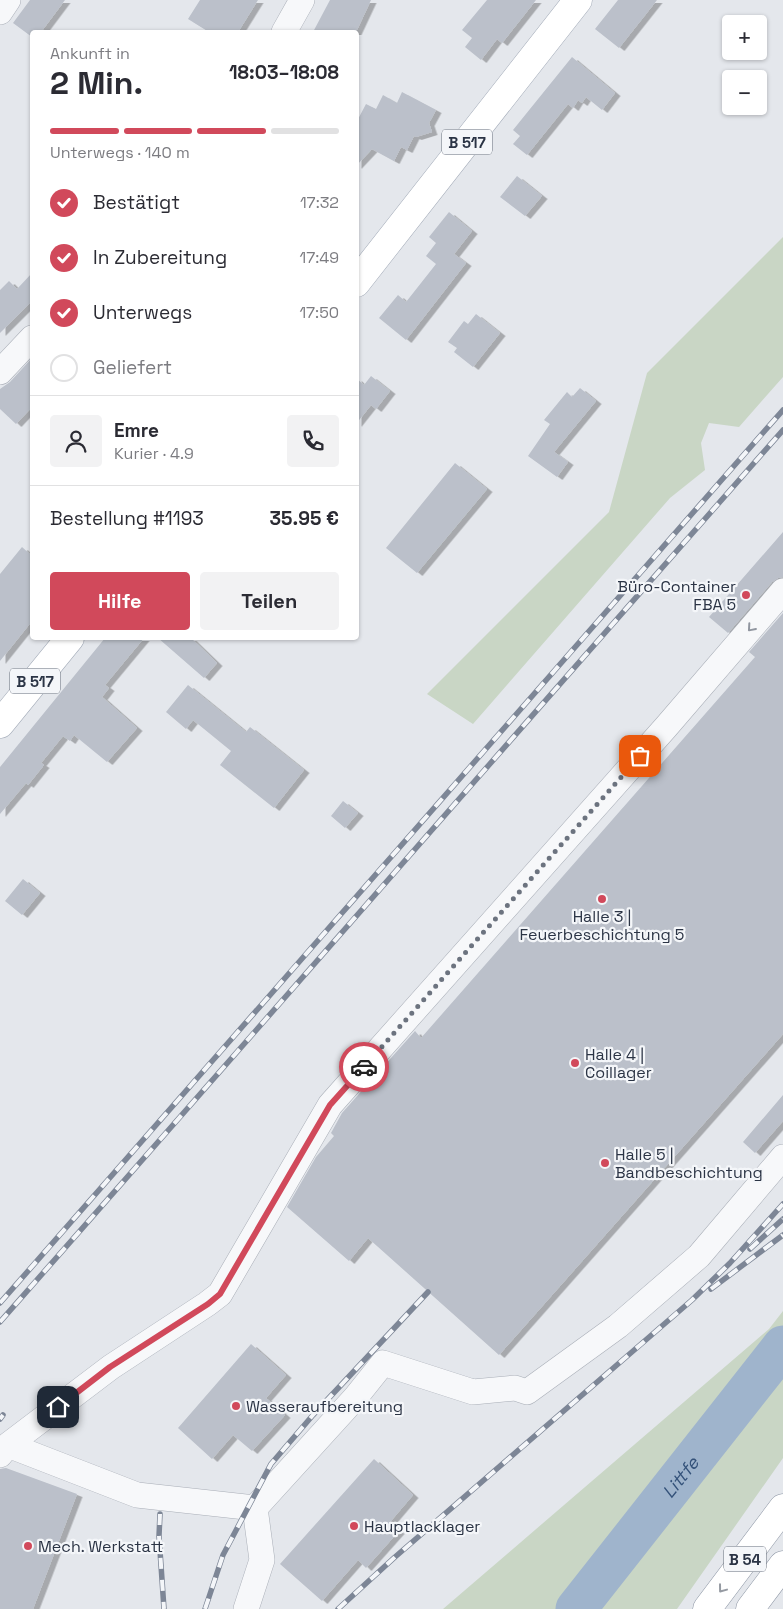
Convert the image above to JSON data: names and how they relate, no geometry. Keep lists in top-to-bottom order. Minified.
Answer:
{"streets":{"main road":["B 517","B 54"]},"water":["Littfe"],"places":["Büro-Container FBA 5","Halle 3 | Feuerbeschichtung 5","Halle 4 | Coillager","Halle 5 | Bandbeschichtung","Wasseraufbereitung","Hauptlacklager","Mech. Werkstatt"],"page":{"map_buttons":["+","−"],"heading":["2 Min.","Ankunft in","18:03–18:08"],"panel":["Emre","Kurier · 4.9","Bestellung #1193","35.95 €"],"bar":"Unterwegs · 140 m","list":[["Bestätigt","17:32"],["In Zubereitung","17:49"],["Unterwegs","17:50"],"Geliefert"],"buttons":["Hilfe","Teilen"]}}
